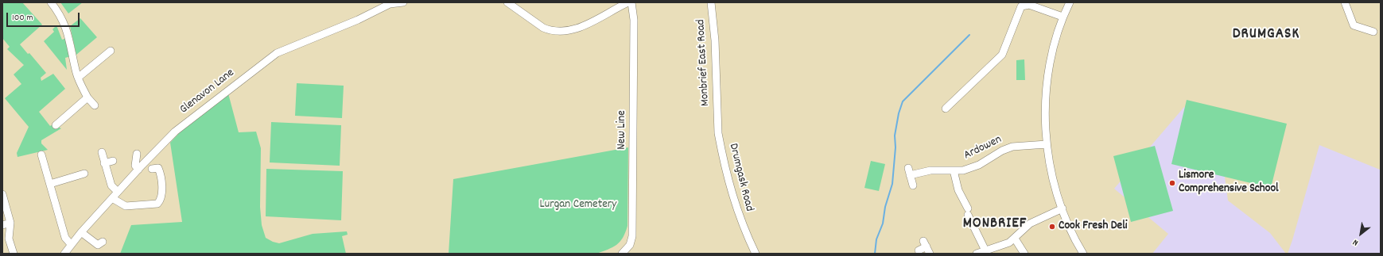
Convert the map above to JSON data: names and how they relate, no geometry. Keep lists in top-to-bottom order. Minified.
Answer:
{"streets":{"street":["Monbrief East Road","Glenavon Lane","New Line","Ardowen","Drumgask Road"]},"crossings":[["Monbrief East Road","Drumgask Road"]],"districts":["DRUMGASK","MONBRIEF"],"parks":["Lurgan Cemetery"],"places":["Lismore Comprehensive School","Cook Fresh Deli"],"scale_bar":"100 m","north":"bottom left"}
